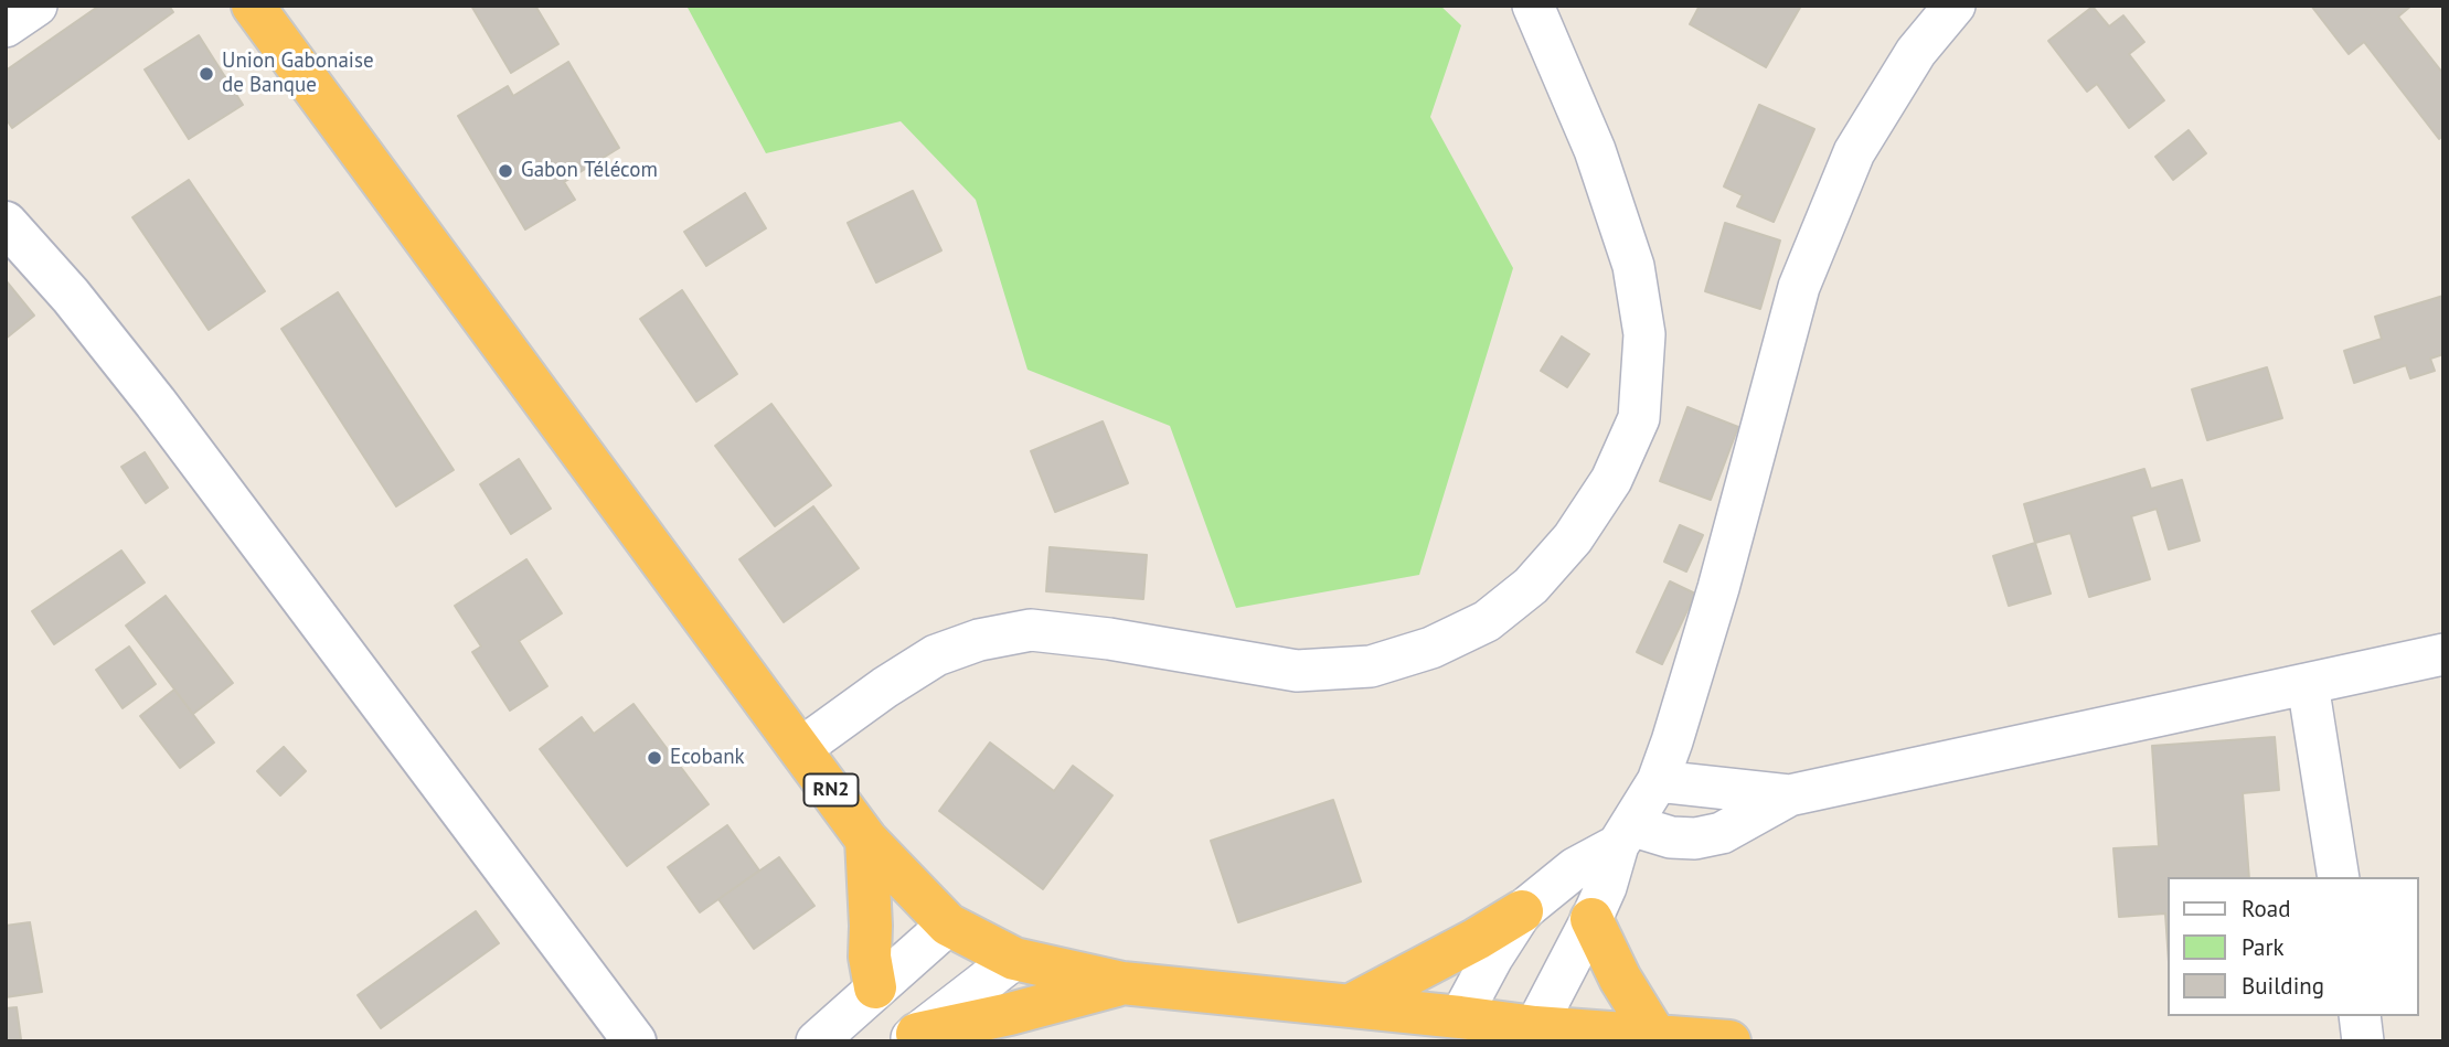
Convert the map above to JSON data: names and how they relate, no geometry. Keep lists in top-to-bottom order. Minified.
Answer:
{"streets":{"highway":["RN2"]},"places":["Union Gabonaise de Banque","Gabon Télécom","Ecobank"],"legend":["Road","Park","Building"]}
